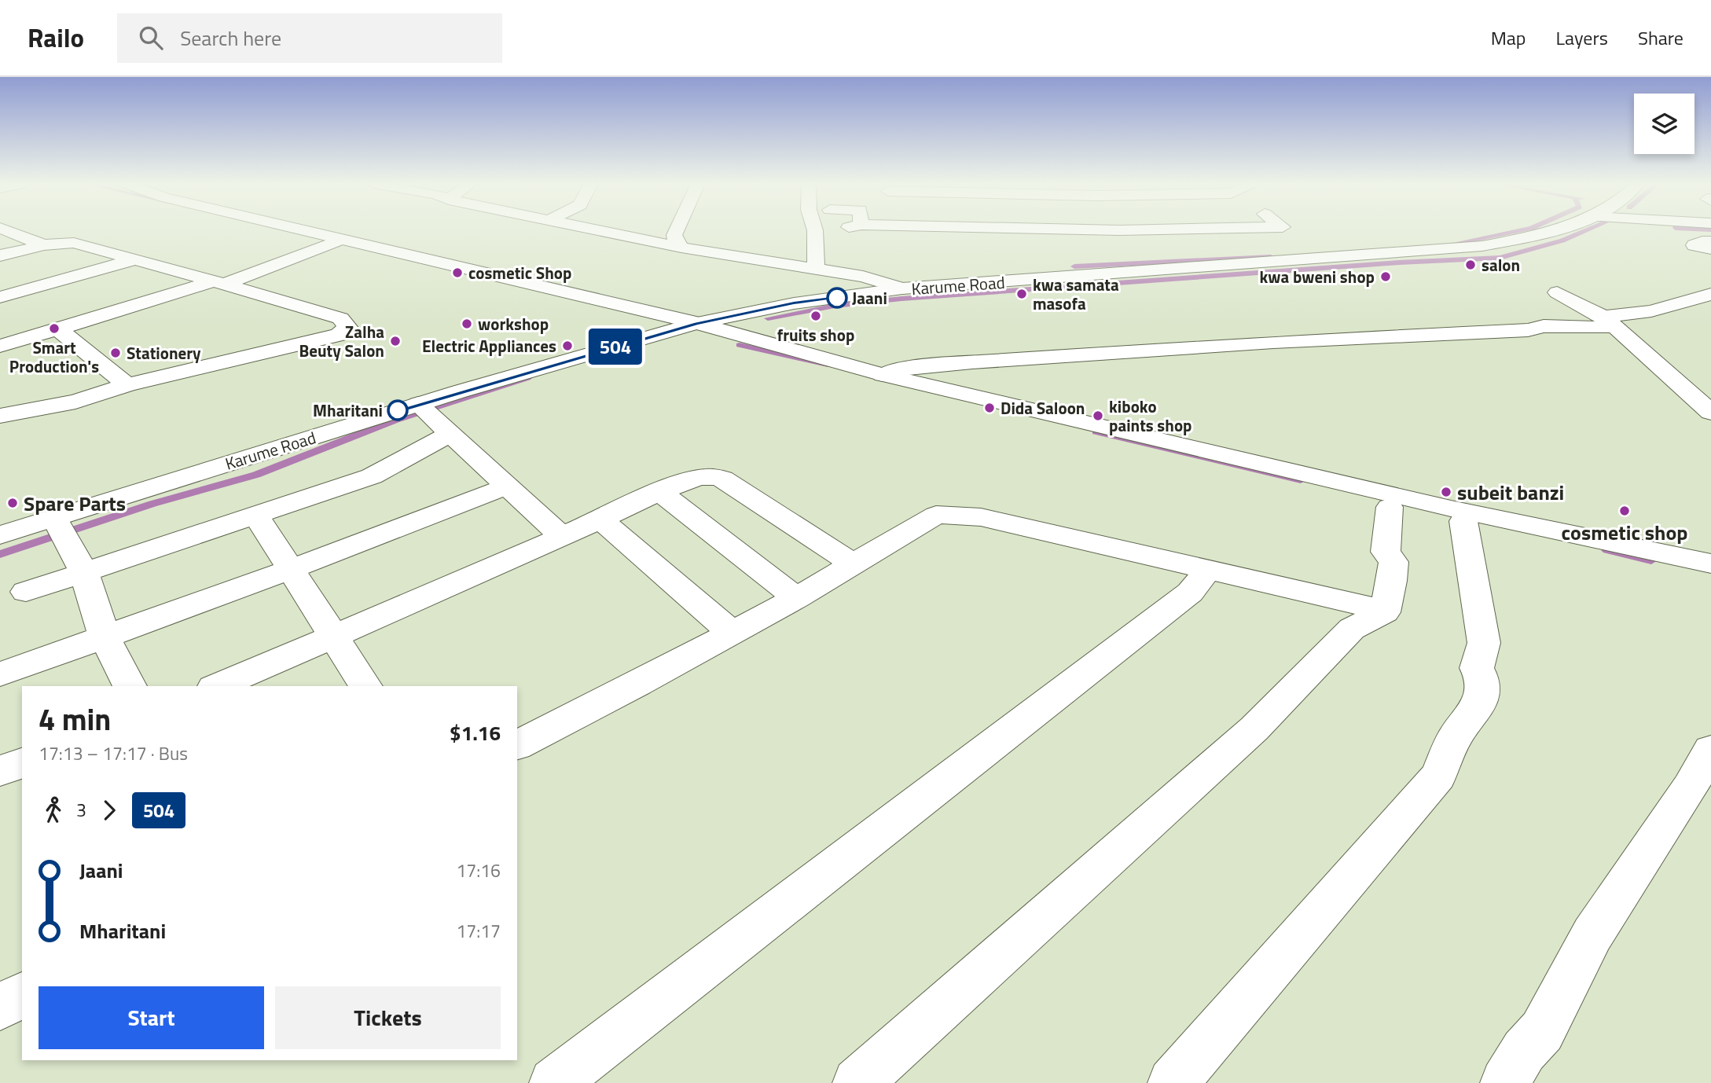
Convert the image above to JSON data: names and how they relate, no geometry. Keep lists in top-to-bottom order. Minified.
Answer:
{"streets":{"street":["Karume Road"]},"places":["salon","cosmetic Shop","kwa bweni shop","kwa samata masofa","Jaani","fruits shop","workshop","Smart Production's","Zalha Beuty Salon","Electric Appliances","Stationery","Dida Saloon","Mharitani","kiboko paints shop","subeit banzi","Spare Parts","cosmetic shop"],"lines":["bus line 504"],"page":{"header":"Railo","search":"Search here","nav":["Map","Layers","Share"],"on_map":"504","heading":["4 min","17:13 – 17:17 · Bus","$1.16"],"legs":["3","504"],"list":[{"name":"Jaani","value":"17:16"},{"name":"Mharitani","value":"17:17"}],"buttons":["Start","Tickets"]}}
